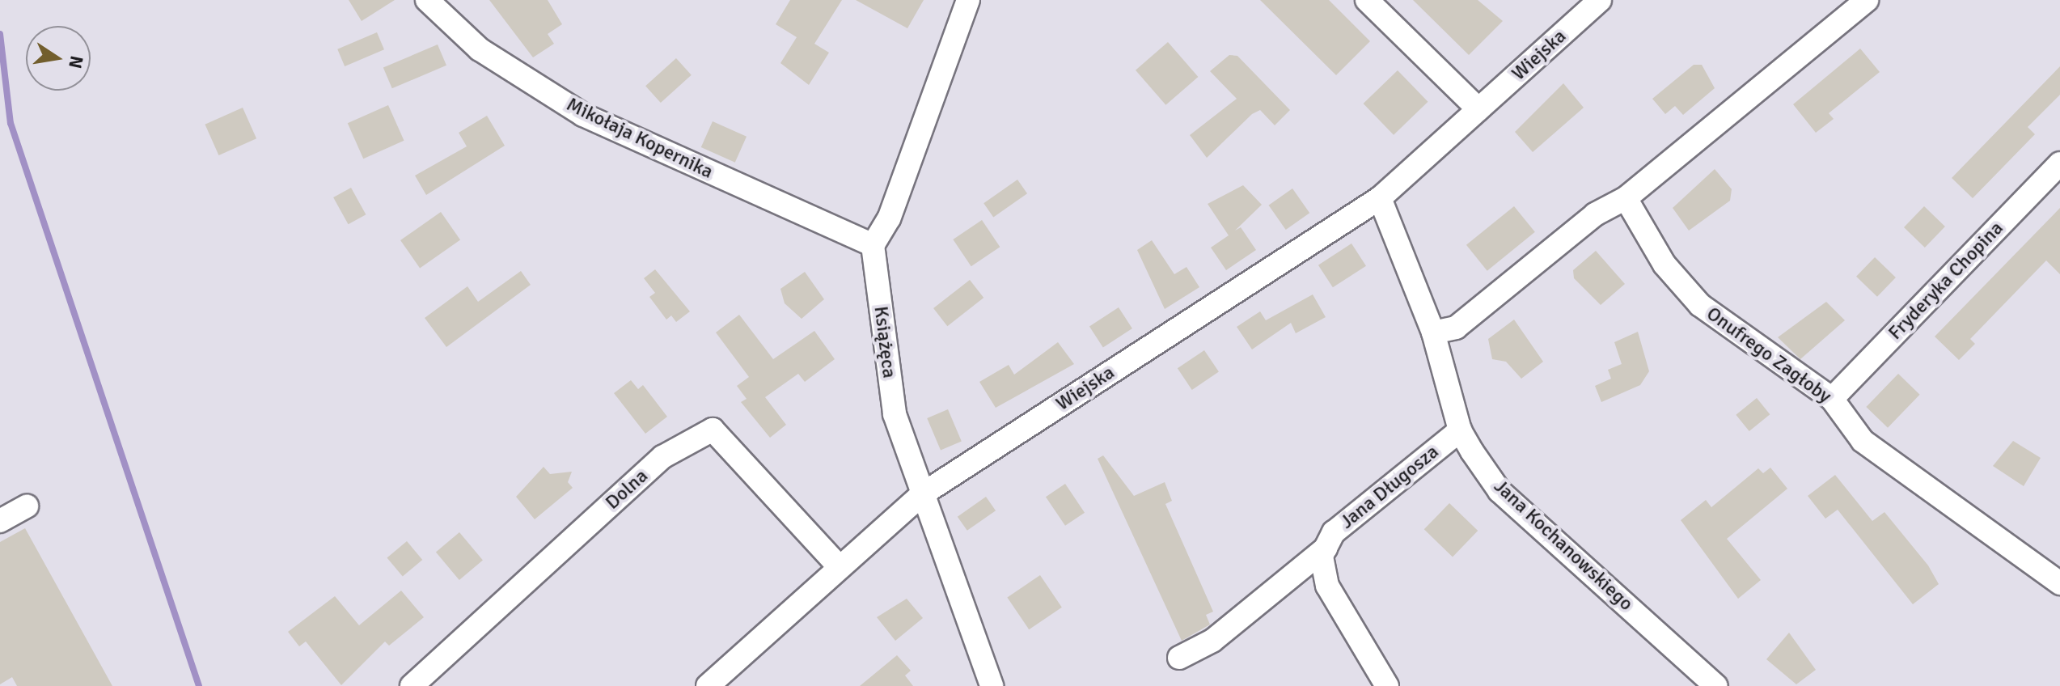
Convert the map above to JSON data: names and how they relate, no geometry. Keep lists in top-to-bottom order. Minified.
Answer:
{"streets":{"street":["Wiejska","Mikołaja Kopernika","Fryderyka Chopina","Książęca","Onufrego Zagłoby","Jana Długosza","Dolna","Jana Kochanowskiego"]},"crossings":[["Wiejska","Książęca"],["Wiejska","Dolna"],["Wiejska","Jana Kochanowskiego"],["Mikołaja Kopernika","Książęca"],["Fryderyka Chopina","Onufrego Zagłoby"],["Jana Długosza","Jana Kochanowskiego"]],"north":"right"}
